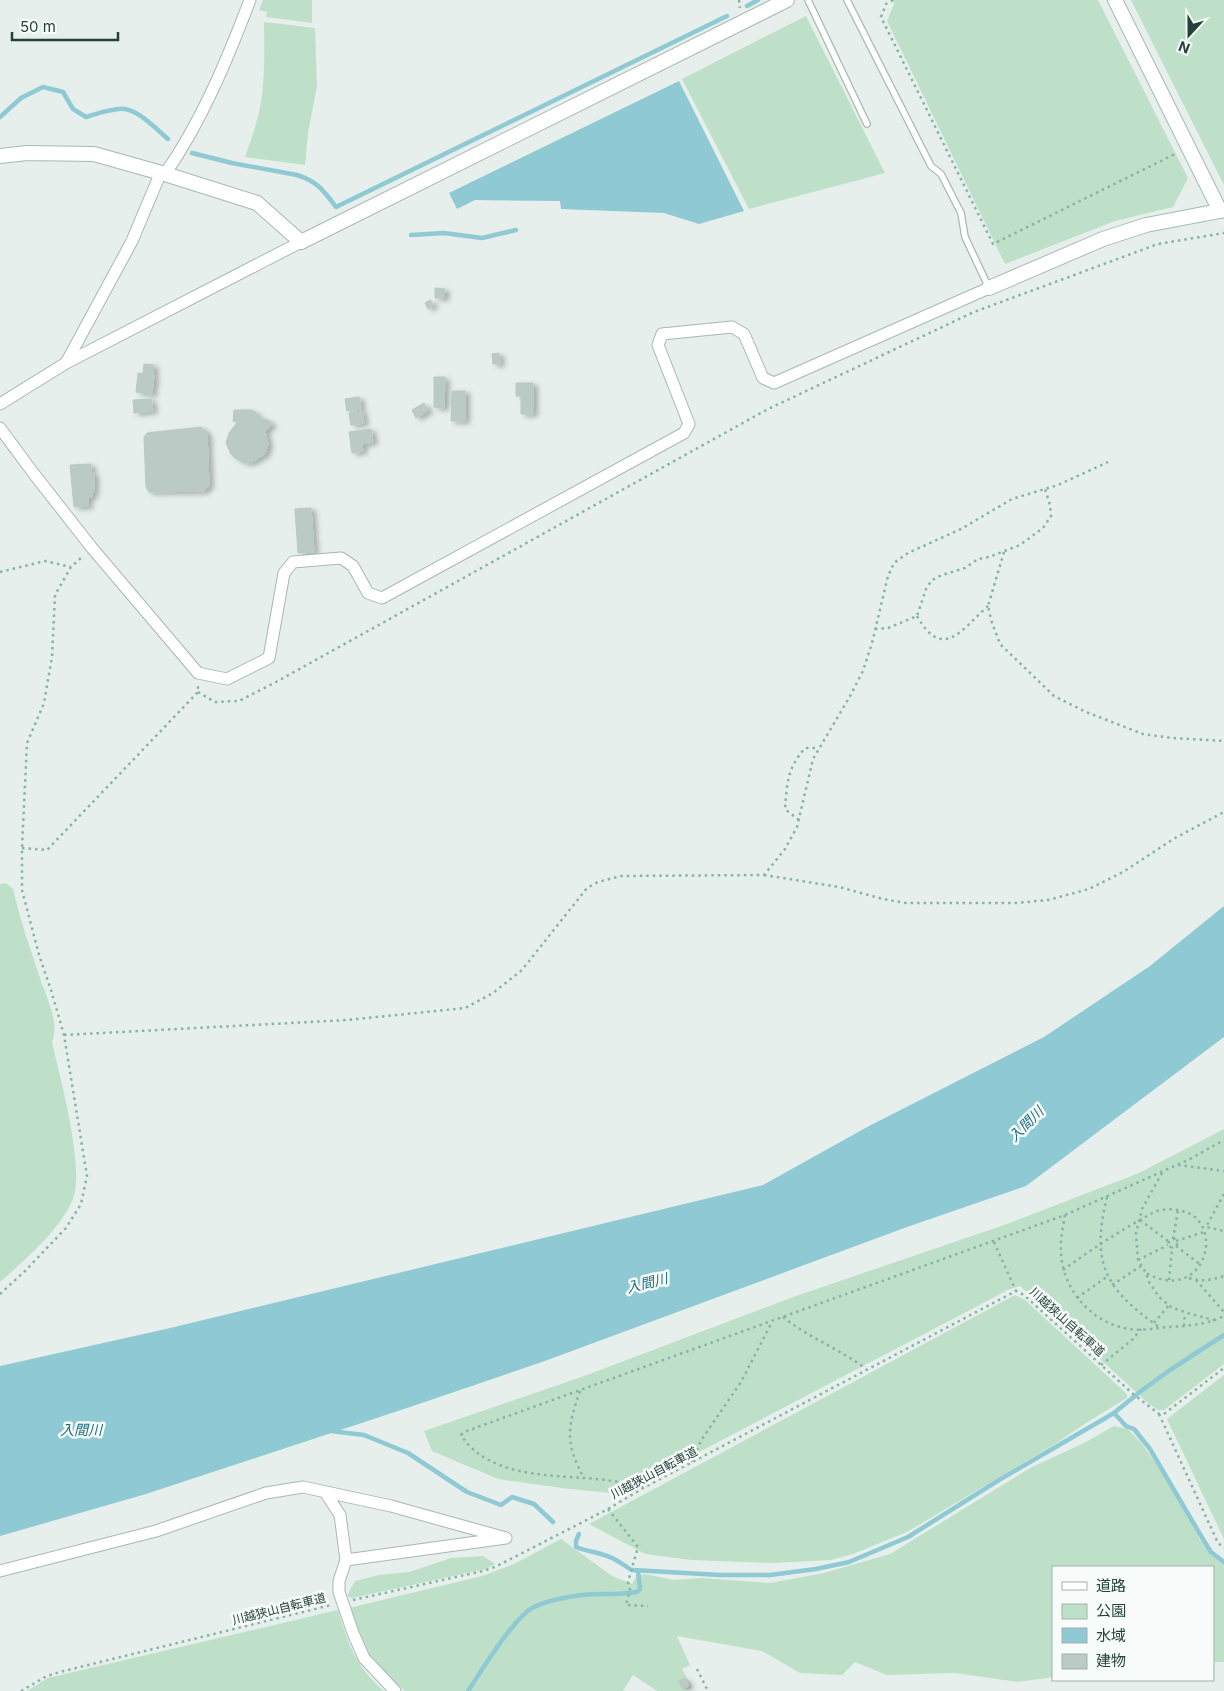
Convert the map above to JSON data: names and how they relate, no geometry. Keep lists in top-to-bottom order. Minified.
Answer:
{"streets":{"path":["川越狭山自転車道"]},"water":["入間川"],"legend":["道路","公園","水域","建物"],"scale_bar":"50 m","north":"bottom"}
